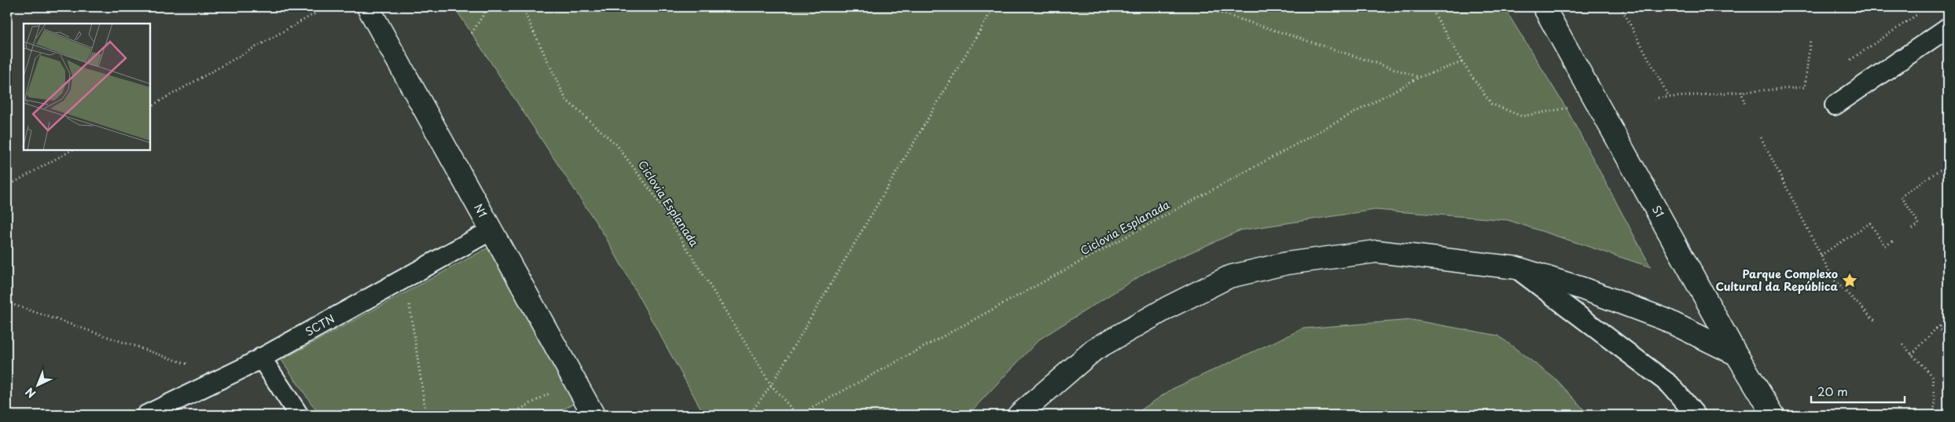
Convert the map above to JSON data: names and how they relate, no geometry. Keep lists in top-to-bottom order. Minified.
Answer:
{"streets":{"highway":["N1","S1"],"lane":["SCTN"],"path":["Ciclovia Esplanada"]},"crossings":[["N1","SCTN"]],"places":{"place":["Parque Complexo Cultural da República"]},"scale_bar":"20 m","north":"bottom left"}
